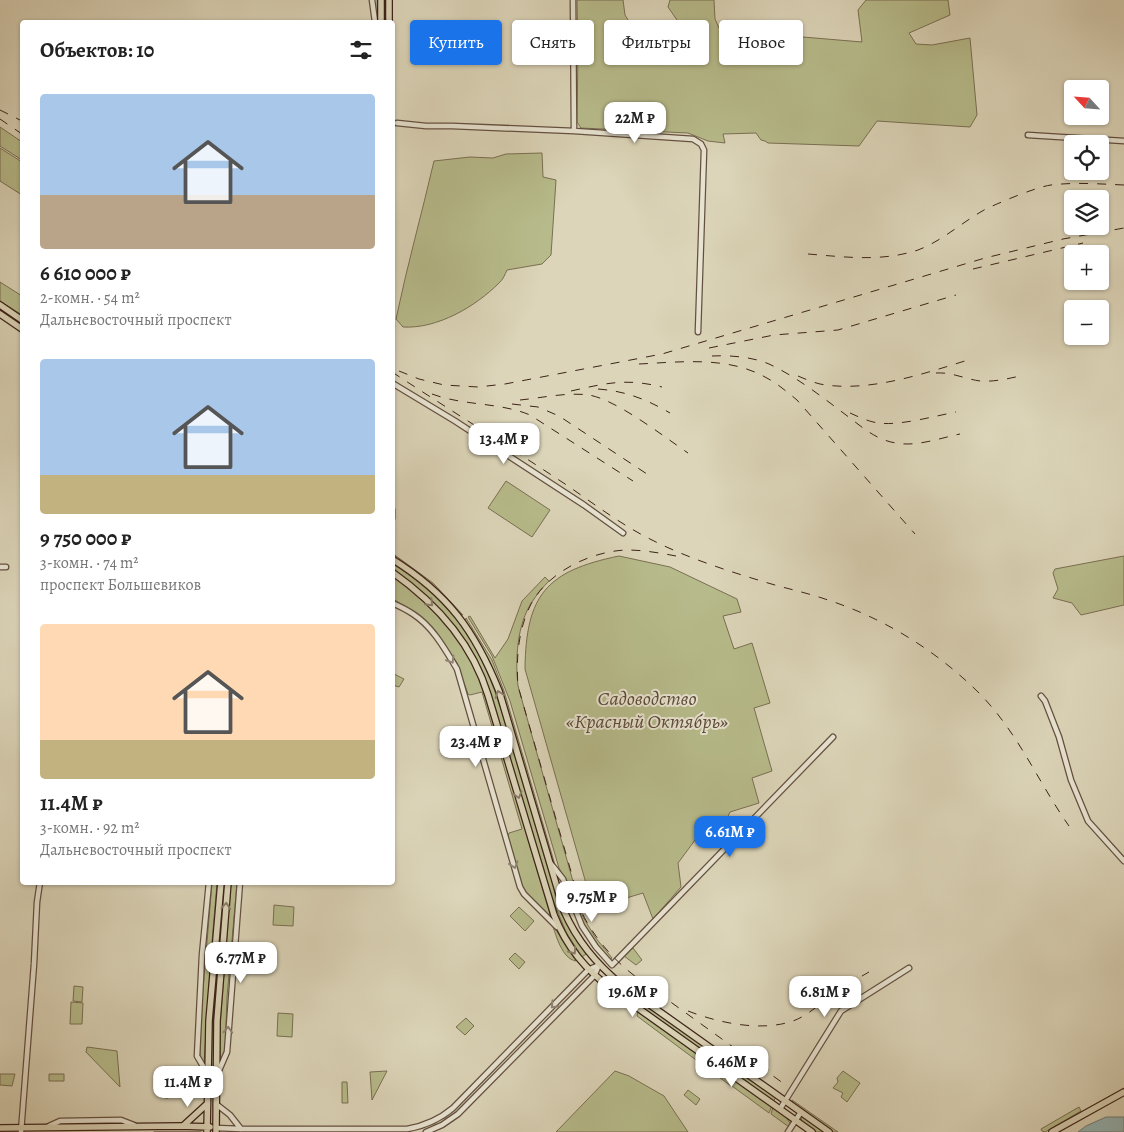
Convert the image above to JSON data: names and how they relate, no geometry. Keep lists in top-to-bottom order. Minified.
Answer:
{"parks":["Садоводство «Красный Октябрь»"],"north":"top left","page":{"chip":["Купить","Снять","Фильтры","Новое"],"heading":"Объектов: 10","map_buttons":["+","−"],"list":[{"name":"6 610 000 ₽","note":"2-комн. · 54 m² · Дальневосточный проспект"},{"name":"9 750 000 ₽","note":"3-комн. · 74 m² · проспект Большевиков"},{"name":"11.4M ₽","note":"3-комн. · 92 m² · Дальневосточный проспект"}],"price":["22M ₽","13.4M ₽","23.4M ₽","6.61M ₽","9.75M ₽","6.77M ₽","19.6M ₽","6.81M ₽","6.46M ₽","11.4M ₽"]}}
